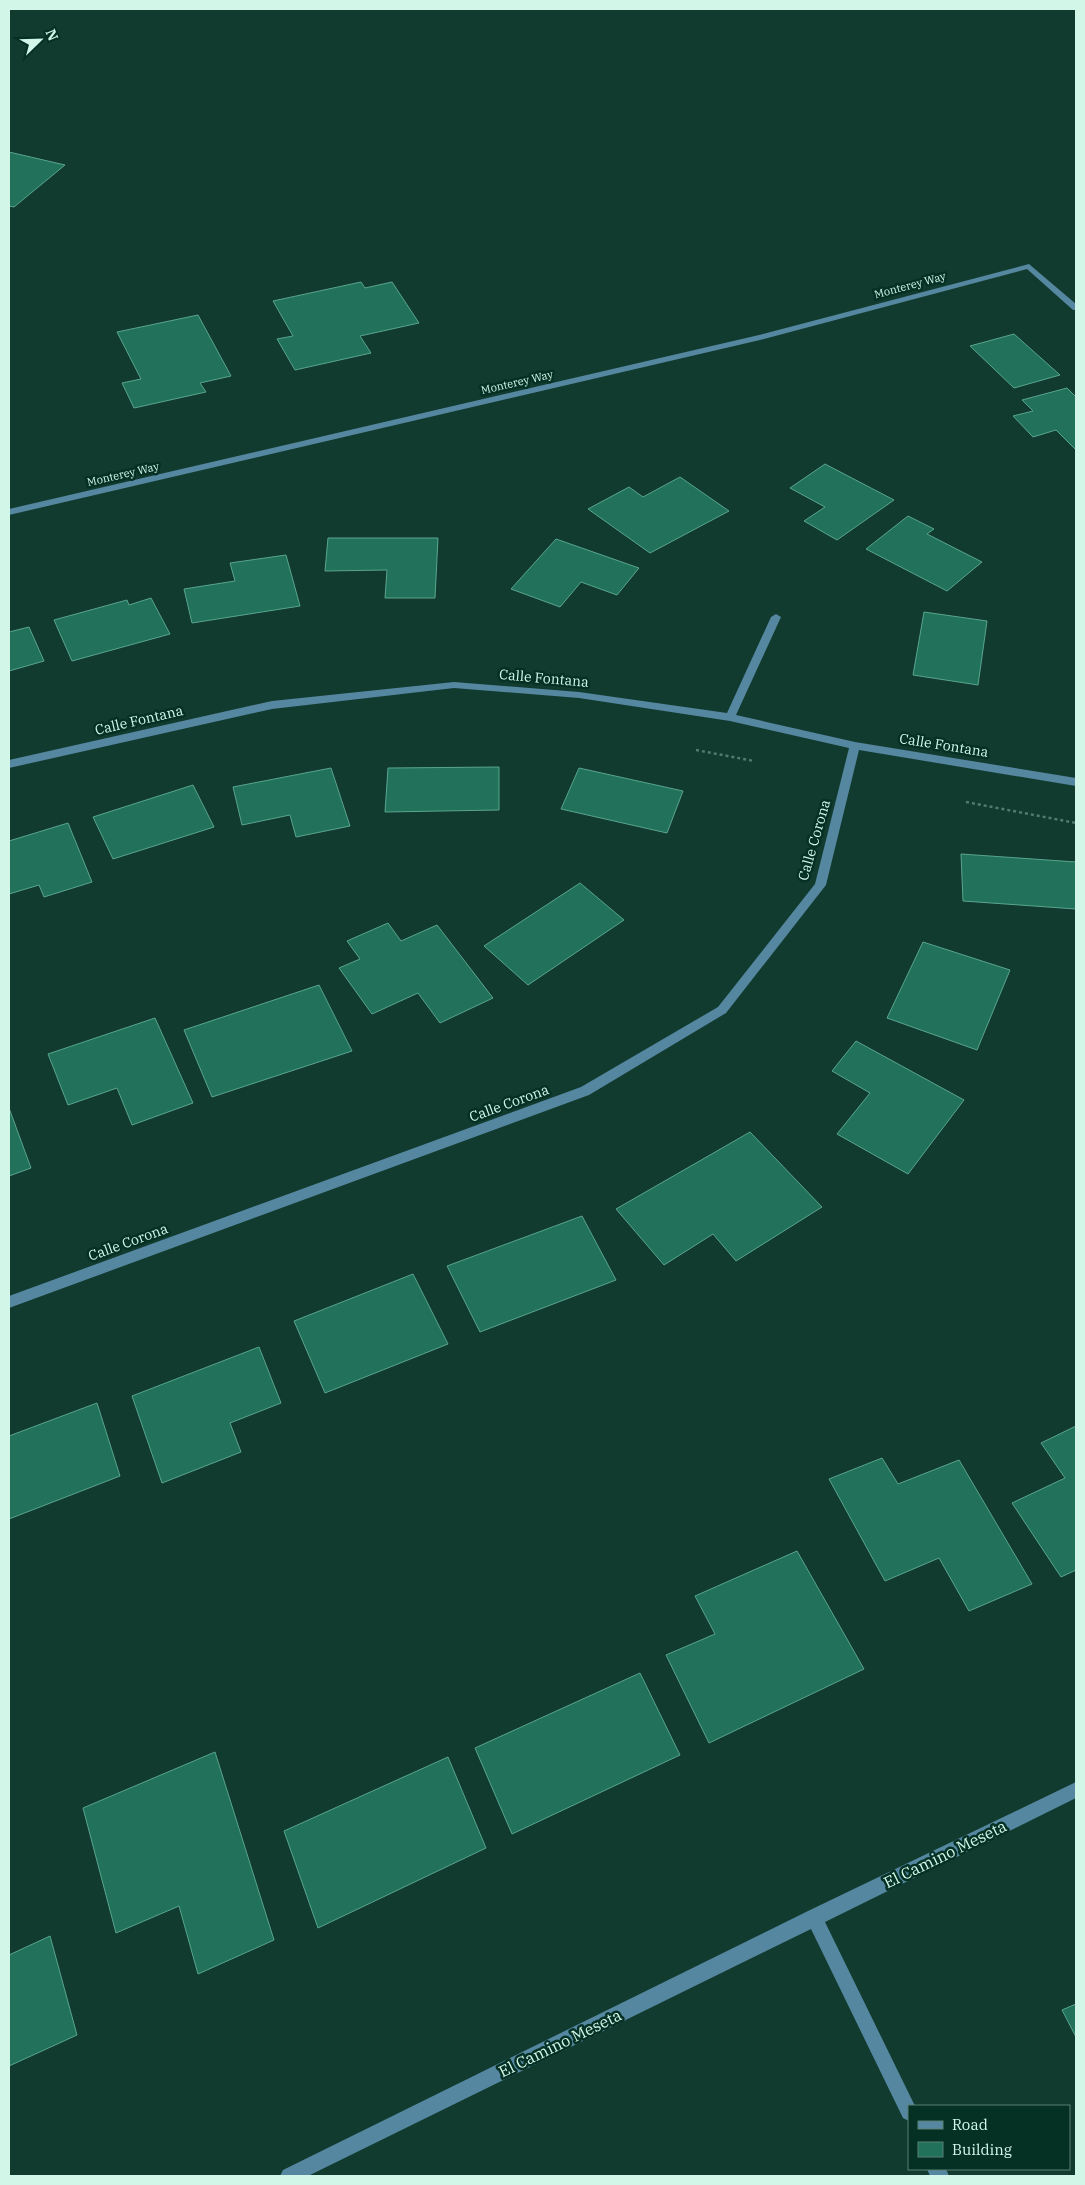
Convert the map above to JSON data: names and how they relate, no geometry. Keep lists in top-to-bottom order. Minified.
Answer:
{"streets":{"street":["Monterey Way","Calle Fontana","Calle Corona","El Camino Meseta"]},"crossings":[["Calle Fontana","Calle Corona"]],"legend":["Road","Building"],"north":"top right"}
